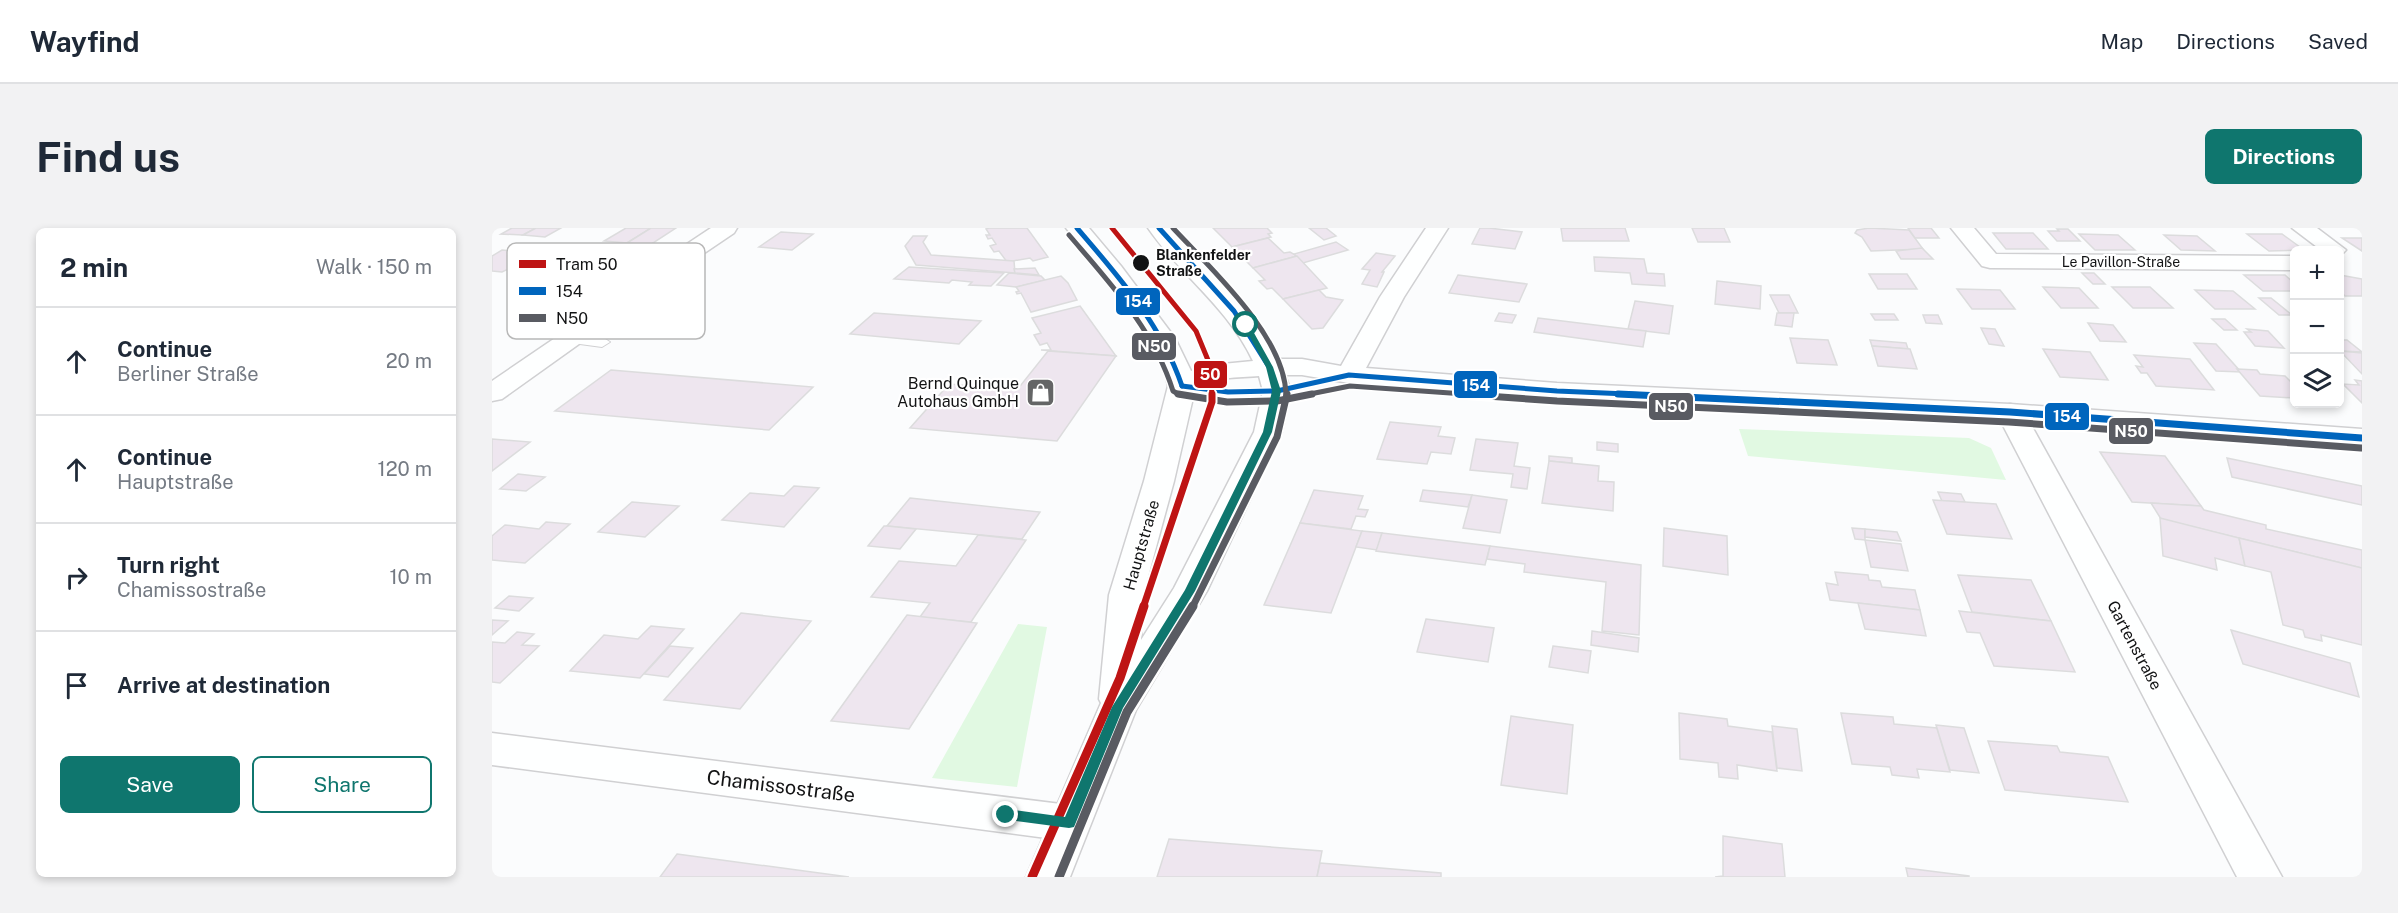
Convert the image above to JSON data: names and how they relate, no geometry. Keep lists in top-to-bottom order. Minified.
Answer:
{"streets":{"street":["Le Pavillon-Straße","Hauptstraße","Gartenstraße","Chamissostraße"]},"crossings":[["Hauptstraße","Chamissostraße"]],"places":{"other":["Blankenfelder Straße"],"shop":["Bernd Quinque Autohaus GmbH"]},"lines":["tram line 50","transit line 154","transit line N50"],"legend":["Tram 50","154","N50"],"page":{"header":"Wayfind","nav":["Map","Directions","Saved"],"buttons":["Directions",["Save","Share"]],"title":"Find us","heading":["2 min","Walk · 150 m"],"map_buttons":["+","−"],"list":[["Continue","Berliner Straße","20 m"],["Continue","Hauptstraße","120 m"],["Turn right","Chamissostraße","10 m"],"Arrive at destination"]}}
